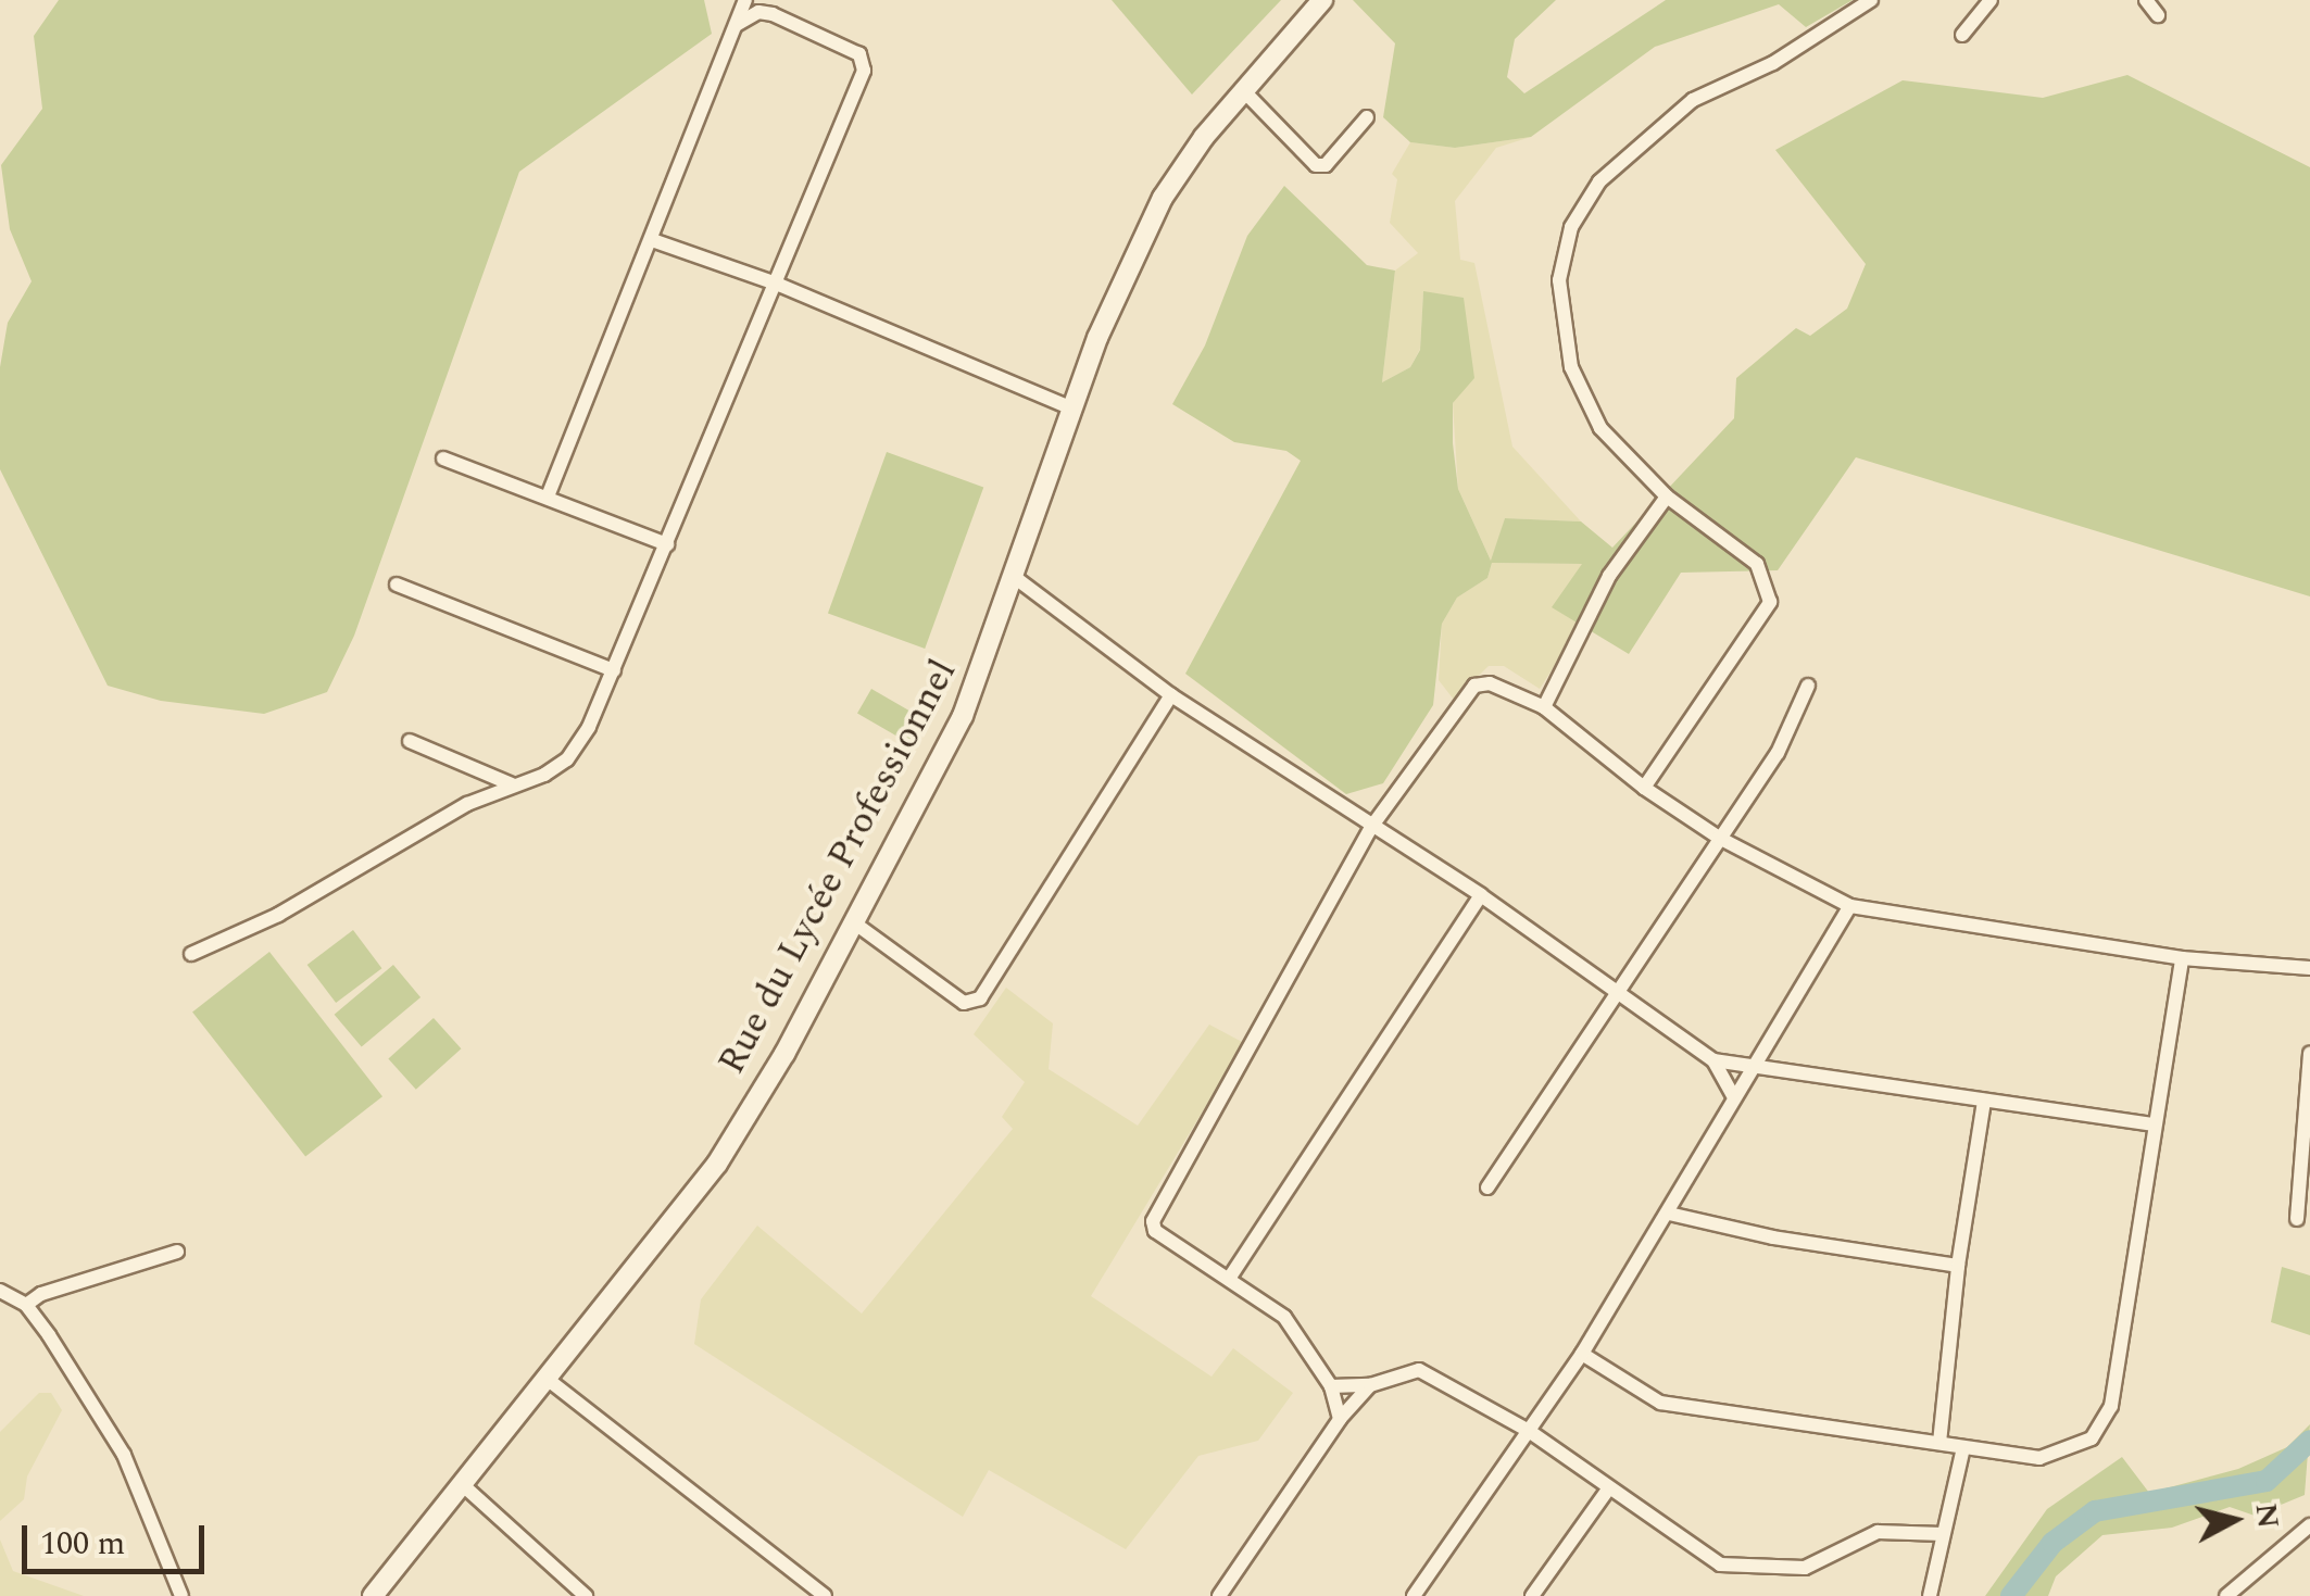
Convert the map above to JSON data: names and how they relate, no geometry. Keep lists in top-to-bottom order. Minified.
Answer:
{"streets":{"main road":["Rue du Lycée Professionnel"]},"scale_bar":"100 m","north":"right"}
